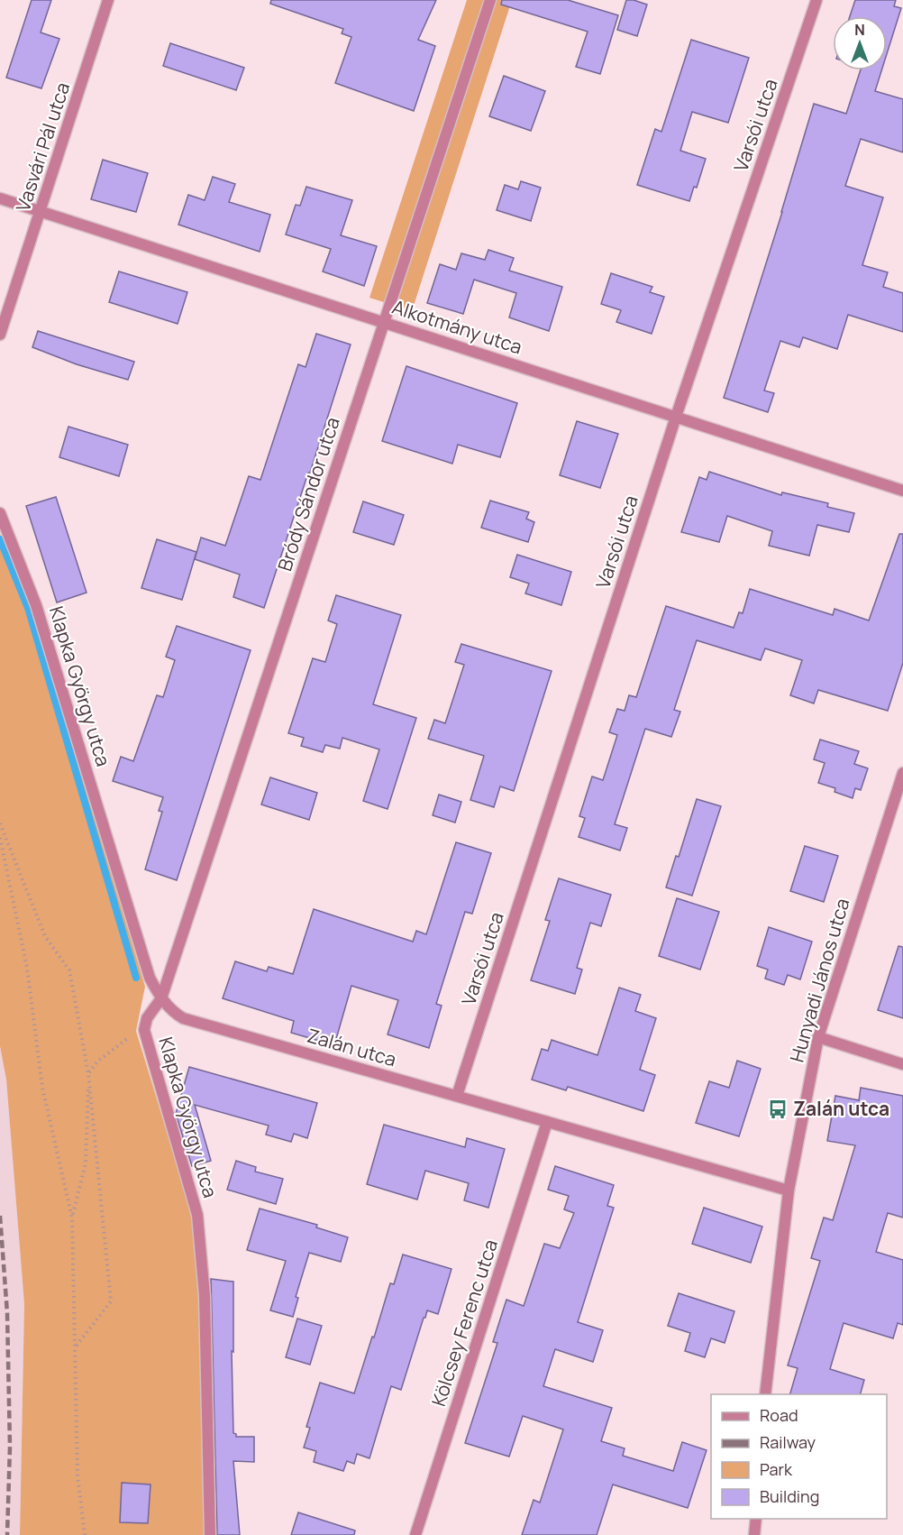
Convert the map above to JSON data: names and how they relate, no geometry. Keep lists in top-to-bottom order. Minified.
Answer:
{"streets":{"street":["Varsói utca","Vasvári Pál utca","Alkotmány utca","Bródy Sándor utca","Klapka György utca","Hunyadi János utca","Zalán utca","Kölcsey Ferenc utca"]},"crossings":[["Varsói utca","Alkotmány utca"],["Varsói utca","Zalán utca"],["Vasvári Pál utca","Alkotmány utca"],["Alkotmány utca","Bródy Sándor utca"],["Bródy Sándor utca","Klapka György utca"],["Bródy Sándor utca","Zalán utca"],["Klapka György utca","Zalán utca"],["Hunyadi János utca","Zalán utca"],["Zalán utca","Kölcsey Ferenc utca"]],"places":{"bus stop":["Zalán utca"]},"legend":["Road","Railway","Park","Building"],"north":"top"}
